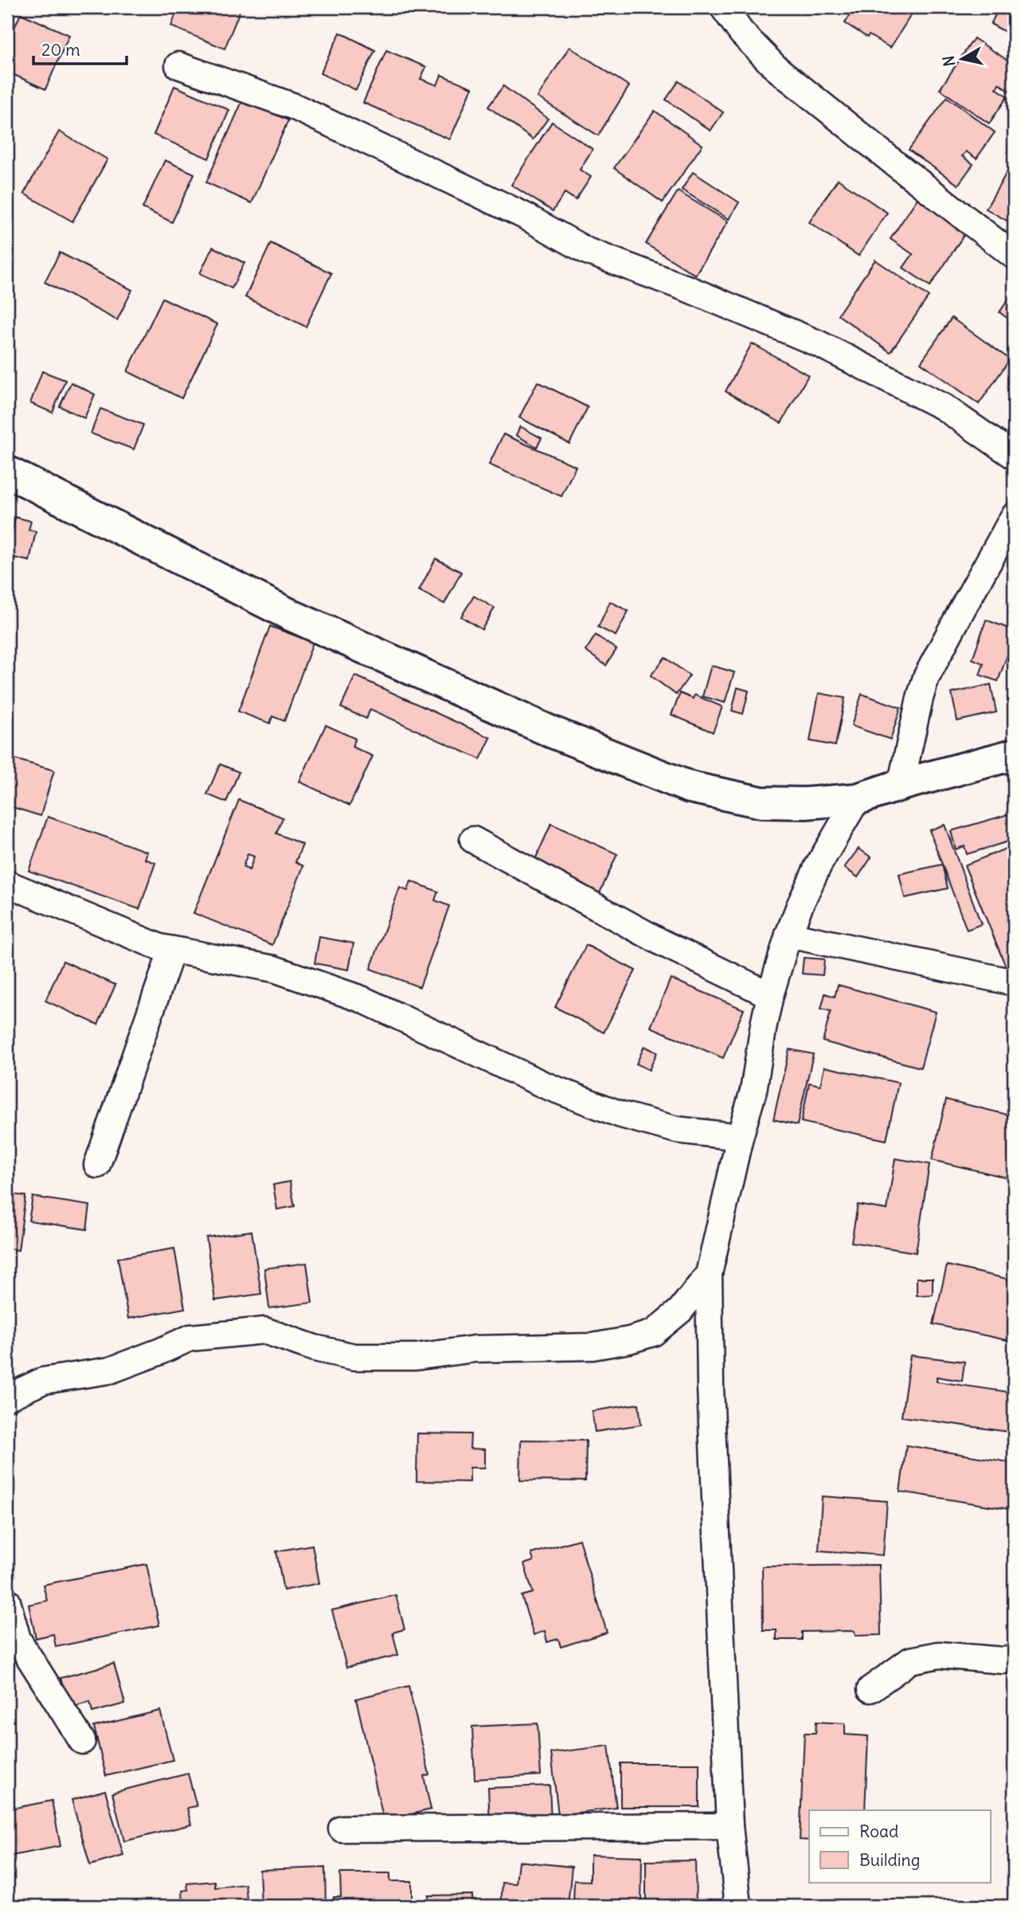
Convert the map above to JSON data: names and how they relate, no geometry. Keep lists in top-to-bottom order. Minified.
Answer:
{"legend":["Road","Building"],"scale_bar":"20 m","north":"left"}
